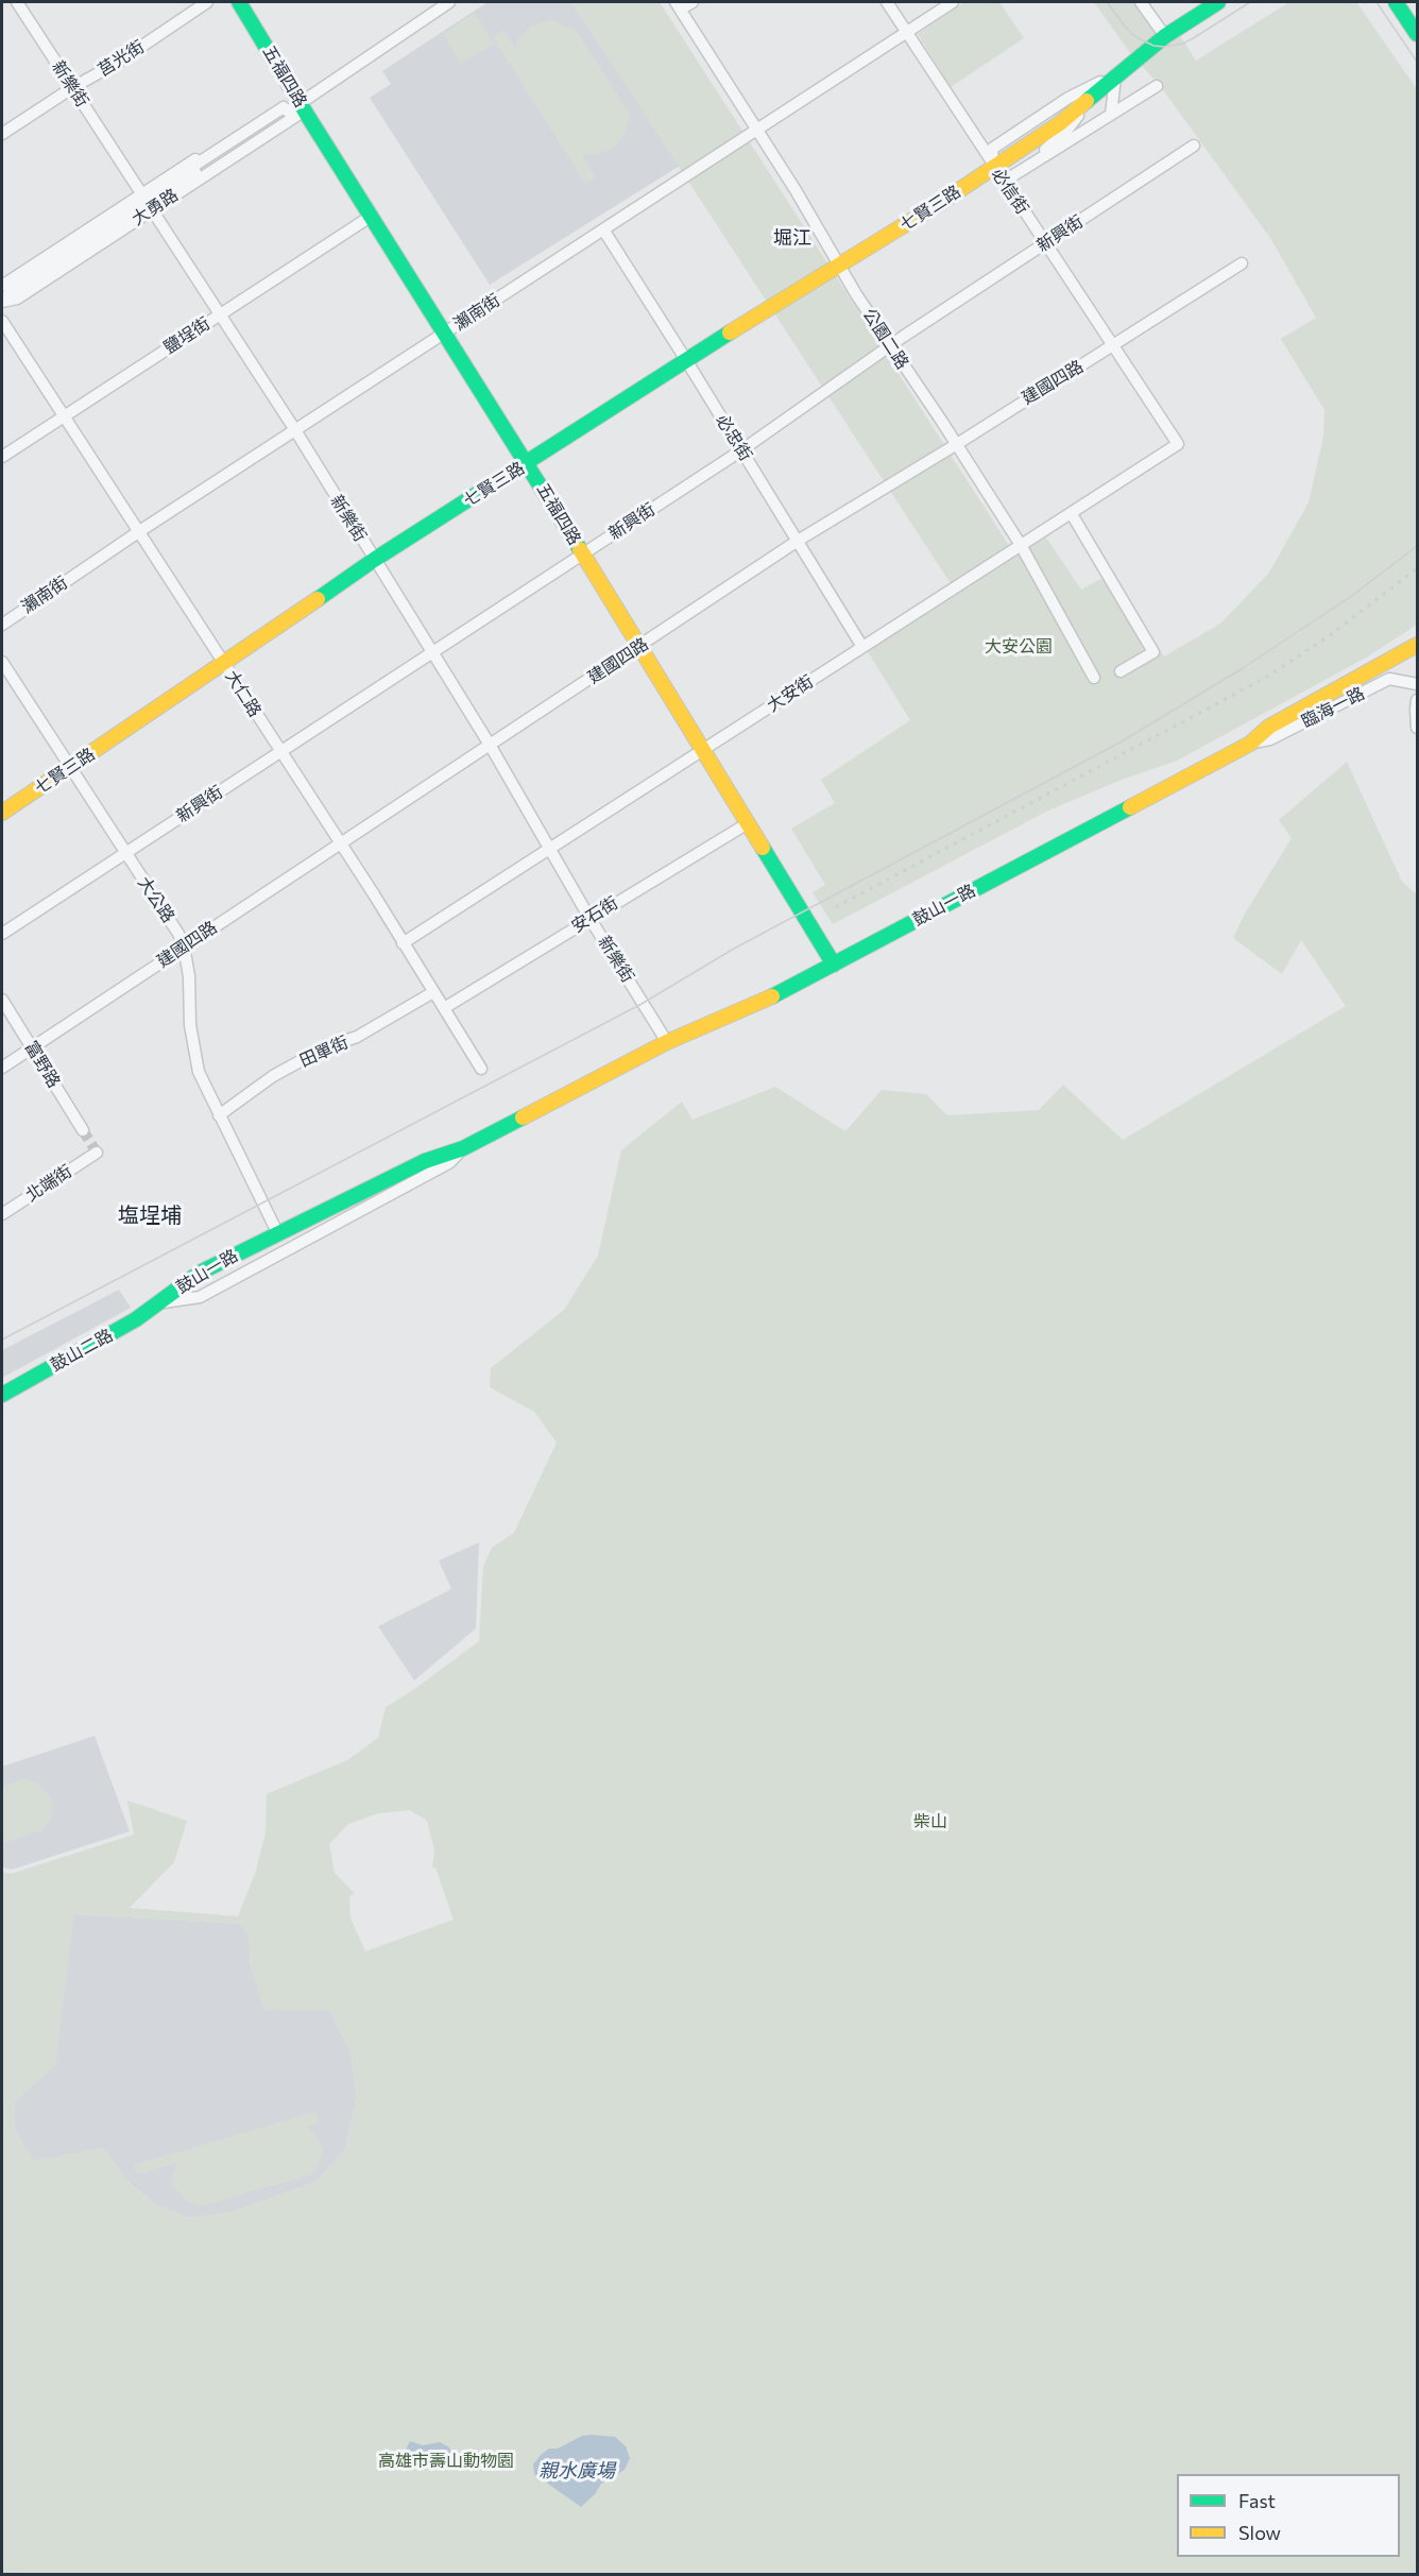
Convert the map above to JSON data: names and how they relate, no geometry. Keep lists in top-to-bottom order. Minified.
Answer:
{"streets":{"street":["莒光街","五福四路","新樂街","必信街","大勇路","七賢三路","新興街","瀨南街","鹽埕街","公園二路","建國四路","必忠街","大仁路","大安街","臨海一路","大公路","鼓山一路","安石街","田單街","富野路","北端街","鼓山二路"]},"crossings":[["莒光街","新樂街"],["五福四路","大勇路"],["五福四路","七賢三路"],["五福四路","新興街"],["五福四路","瀨南街"],["五福四路","鹽埕街"],["五福四路","建國四路"],["五福四路","大安街"],["五福四路","鼓山一路"],["五福四路","安石街"],["新樂街","大勇路"],["新樂街","七賢三路"],["新樂街","新興街"],["新樂街","瀨南街"],["新樂街","鹽埕街"],["新樂街","建國四路"],["新樂街","大安街"],["新樂街","鼓山一路"],["新樂街","安石街"],["必信街","七賢三路"],["必信街","新興街"],["必信街","瀨南街"],["必信街","建國四路"],["必信街","大安街"],["七賢三路","公園二路"],["七賢三路","必忠街"],["七賢三路","大仁路"],["七賢三路","大公路"],["新興街","公園二路"],["新興街","必忠街"],["新興街","大仁路"],["新興街","大公路"],["瀨南街","公園二路"],["瀨南街","必忠街"],["瀨南街","大仁路"],["鹽埕街","大仁路"],["公園二路","建國四路"],["公園二路","大安街"],["建國四路","必忠街"],["建國四路","大仁路"],["建國四路","大公路"],["建國四路","富野路"],["必忠街","大安街"],["大仁路","大安街"],["大仁路","安石街"],["大仁路","田單街"],["臨海一路","鼓山一路"],["大公路","鼓山一路"],["大公路","田單街"],["鼓山一路","鼓山二路"]],"districts":["堀江","塩埕埔"],"water":["親水廣場"],"parks":["大安公園","柴山","高雄市壽山動物園"],"legend":["Fast","Slow"]}
